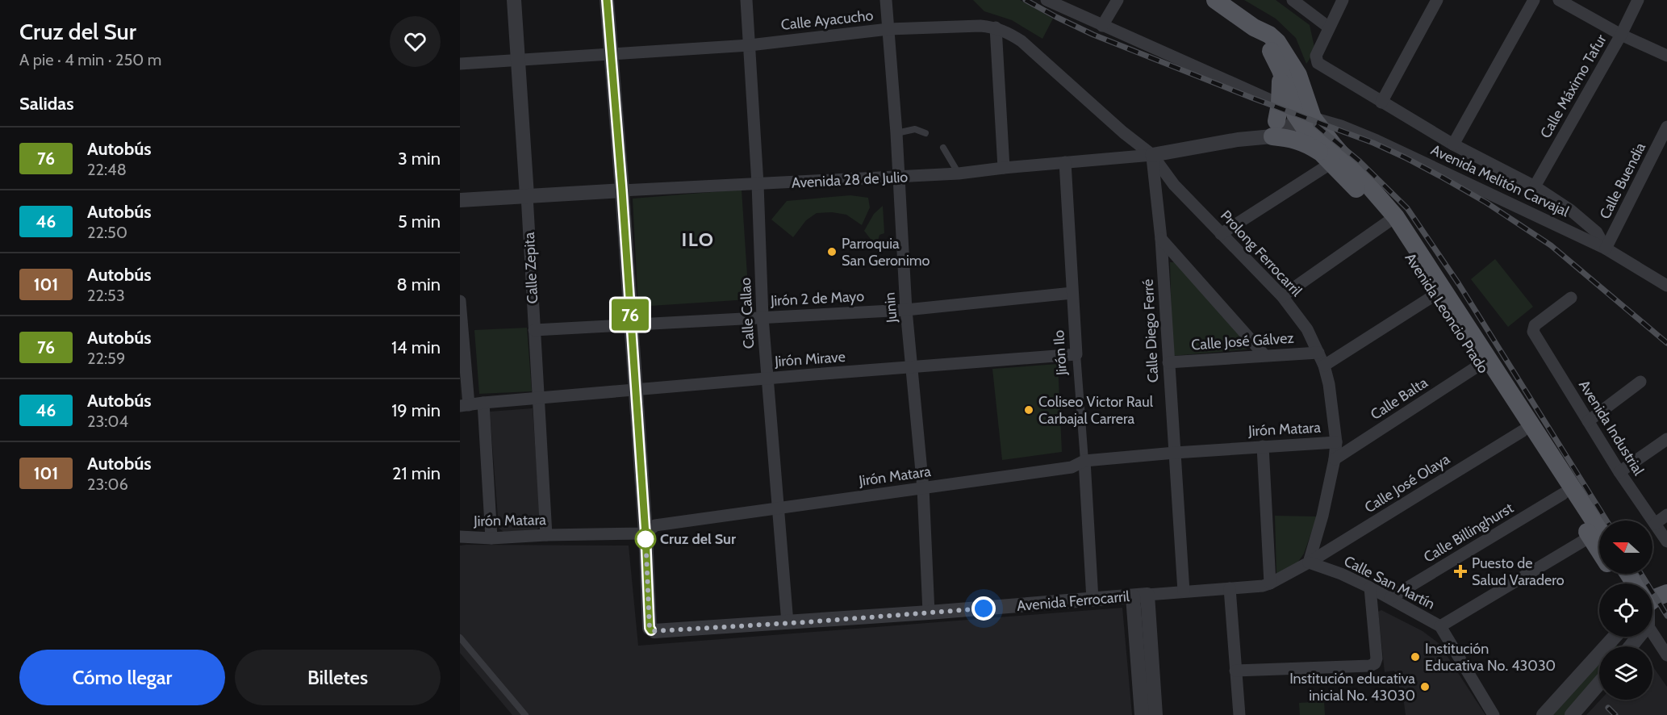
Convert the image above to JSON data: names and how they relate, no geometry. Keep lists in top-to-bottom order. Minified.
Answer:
{"streets":{"main road":["Avenida Leoncio Prado"],"street":["Calle Ayacucho","Calle Máximo Tafur","Avenida 28 de Julio","Avenida Melitón Carvajal","Calle Buendia","Prolong Ferrocarril","Calle Zepita","Jirón 2 de Mayo","Junin","Calle Callao","Calle Diego Ferré","Calle José Gálvez","Jirón Ilo","Jirón Mirave","Calle Balta","Avenida Industrial","Jirón Matara","Calle José Olaya","Calle Billinghurst","Calle San Martín","Avenida Ferrocarril"]},"crossings":[["Calle Ayacucho","Avenida 28 de Julio"],["Calle Ayacucho","Prolong Ferrocarril"],["Calle Ayacucho","Calle Zepita"],["Calle Ayacucho","Junin"],["Calle Ayacucho","Calle Callao"],["Calle Ayacucho","Calle Diego Ferré"],["Avenida 28 de Julio","Avenida Melitón Carvajal"],["Avenida 28 de Julio","Prolong Ferrocarril"],["Avenida 28 de Julio","Calle Zepita"],["Avenida 28 de Julio","Junin"],["Avenida 28 de Julio","Calle Callao"],["Avenida 28 de Julio","Avenida Leoncio Prado"],["Avenida 28 de Julio","Calle Diego Ferré"],["Avenida 28 de Julio","Jirón Ilo"],["Avenida Melitón Carvajal","Calle Buendia"],["Avenida Melitón Carvajal","Avenida Leoncio Prado"],["Prolong Ferrocarril","Calle Diego Ferré"],["Prolong Ferrocarril","Calle José Gálvez"],["Prolong Ferrocarril","Calle Balta"],["Prolong Ferrocarril","Jirón Matara"],["Prolong Ferrocarril","Calle José Olaya"],["Prolong Ferrocarril","Calle San Martín"],["Calle Zepita","Jirón 2 de Mayo"],["Calle Zepita","Jirón Mirave"],["Calle Zepita","Jirón Matara"],["Jirón 2 de Mayo","Junin"],["Jirón 2 de Mayo","Calle Callao"],["Jirón 2 de Mayo","Jirón Ilo"],["Junin","Jirón Mirave"],["Junin","Jirón Matara"],["Junin","Avenida Ferrocarril"],["Calle Callao","Jirón Mirave"],["Calle Callao","Jirón Matara"],["Calle Callao","Avenida Ferrocarril"],["Avenida Leoncio Prado","Calle Balta"],["Avenida Leoncio Prado","Calle José Olaya"],["Avenida Leoncio Prado","Calle Billinghurst"],["Calle Diego Ferré","Calle José Gálvez"],["Calle Diego Ferré","Jirón Matara"],["Jirón Ilo","Jirón Mirave"],["Jirón Ilo","Jirón Matara"],["Jirón Ilo","Avenida Ferrocarril"],["Jirón Matara","Avenida Ferrocarril"],["Calle José Olaya","Calle San Martín"],["Calle Billinghurst","Calle San Martín"]],"districts":["ILO"],"places":{"other":["Parroquia San Geronimo","Coliseo Victor Raul Carbajal Carrera","Cruz del Sur","Institución Educativa No. 43030","Institución educativa inicial No. 43030"],"health":["Puesto de Salud Varadero"]},"lines":["bus line 76"],"north":"left","page":{"heading":[["Cruz del Sur","A pie · 4 min · 250 m"],"Salidas"],"on_map":"76","list":[{"mark":"76","name":"Autobús","note":"22:48","value":"3 min"},{"mark":"46","name":"Autobús","note":"22:50","value":"5 min"},{"mark":"101","name":"Autobús","note":"22:53","value":"8 min"},{"mark":"76","name":"Autobús","note":"22:59","value":"14 min"},{"mark":"46","name":"Autobús","note":"23:04","value":"19 min"},{"mark":"101","name":"Autobús","note":"23:06","value":"21 min"}],"buttons":["Cómo llegar","Billetes"]}}
